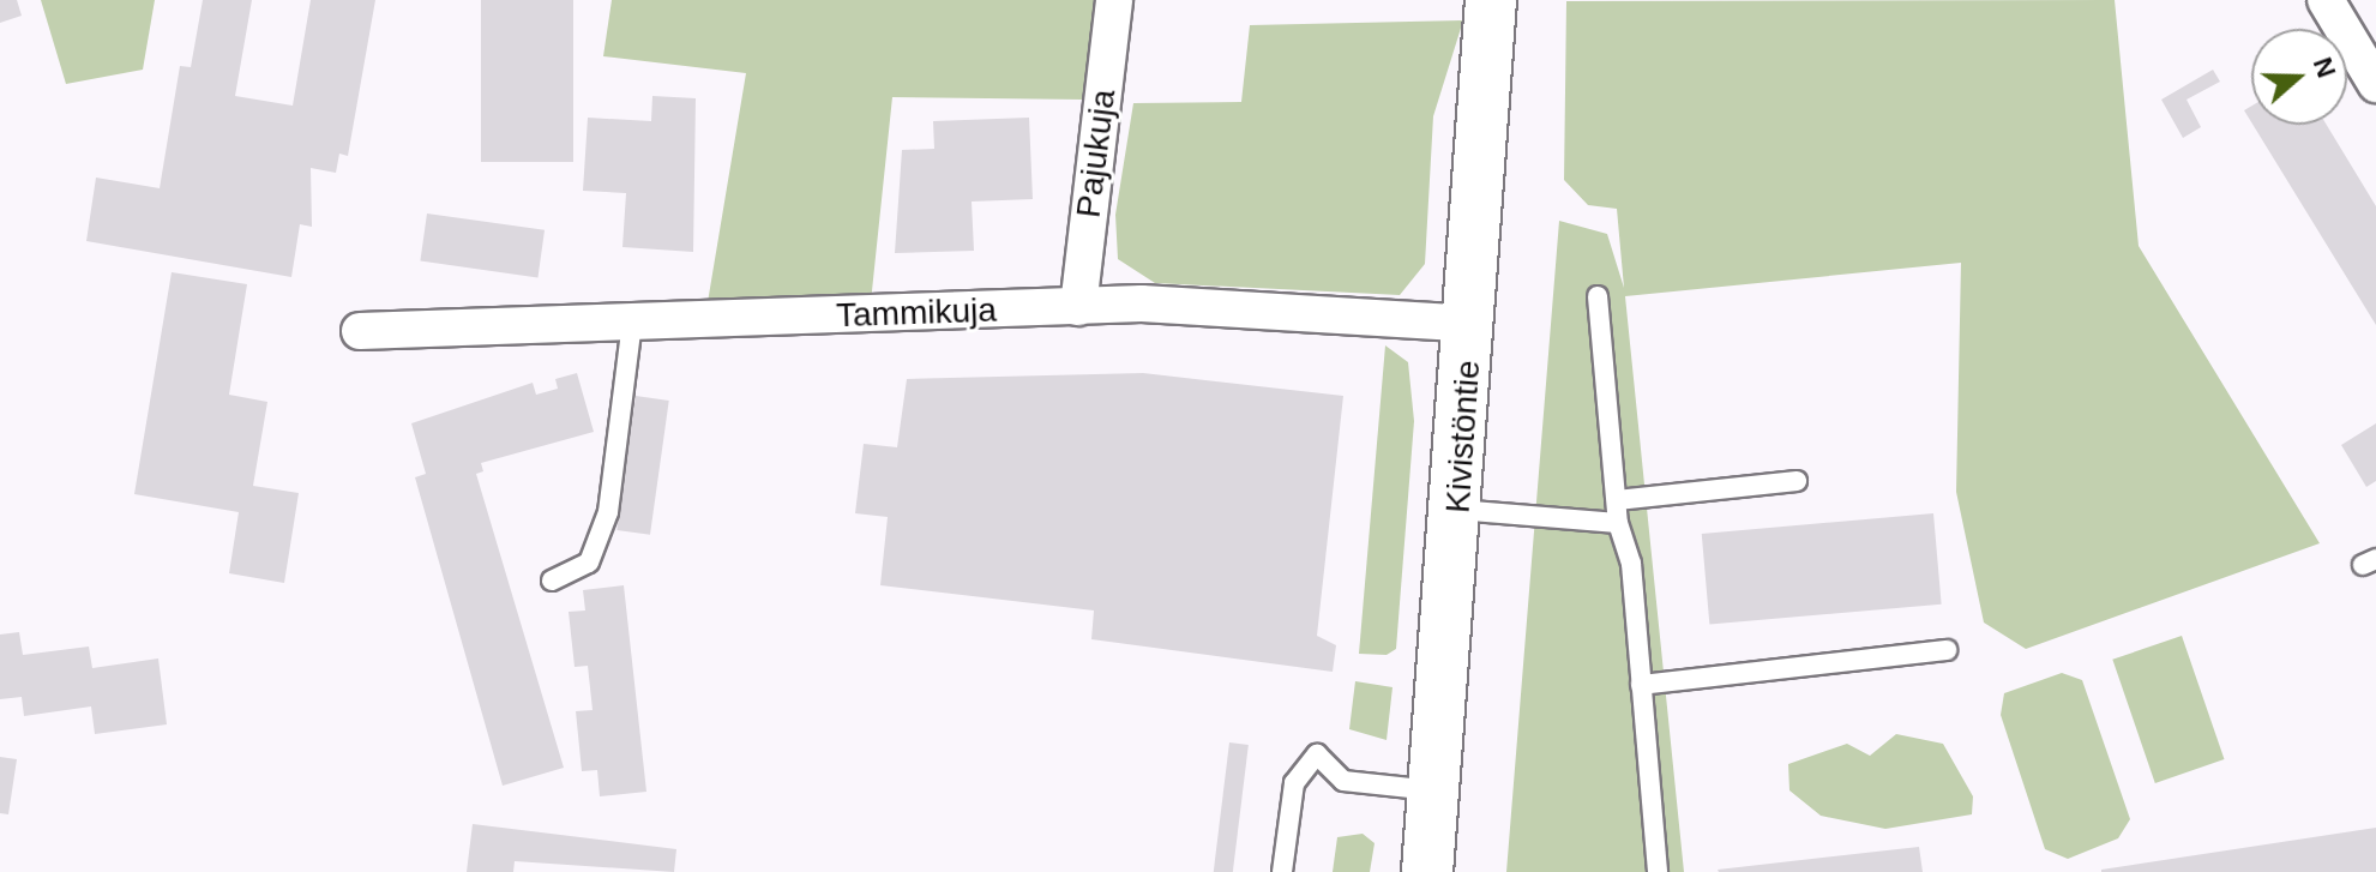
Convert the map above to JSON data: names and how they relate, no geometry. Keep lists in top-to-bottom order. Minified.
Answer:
{"streets":{"main road":["Kivistöntie"],"street":["Pajukuja","Tammikuja"]},"crossings":[["Pajukuja","Tammikuja"],["Tammikuja","Kivistöntie"]],"north":"right"}
